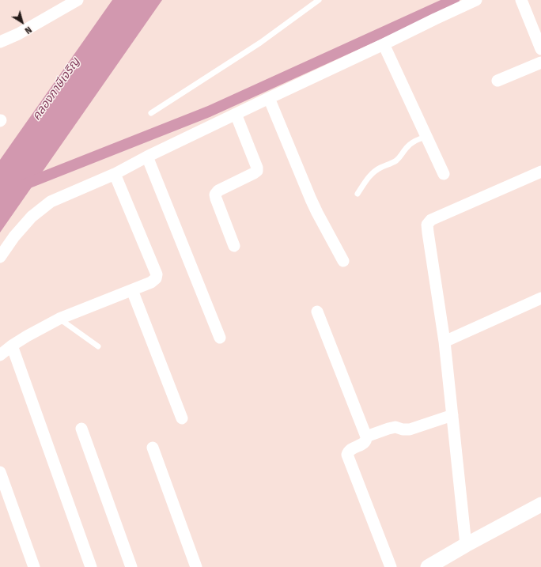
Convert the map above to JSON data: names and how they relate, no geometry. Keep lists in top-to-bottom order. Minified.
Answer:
{"water":["คลองภาษีเจริญ"],"north":"bottom right"}
